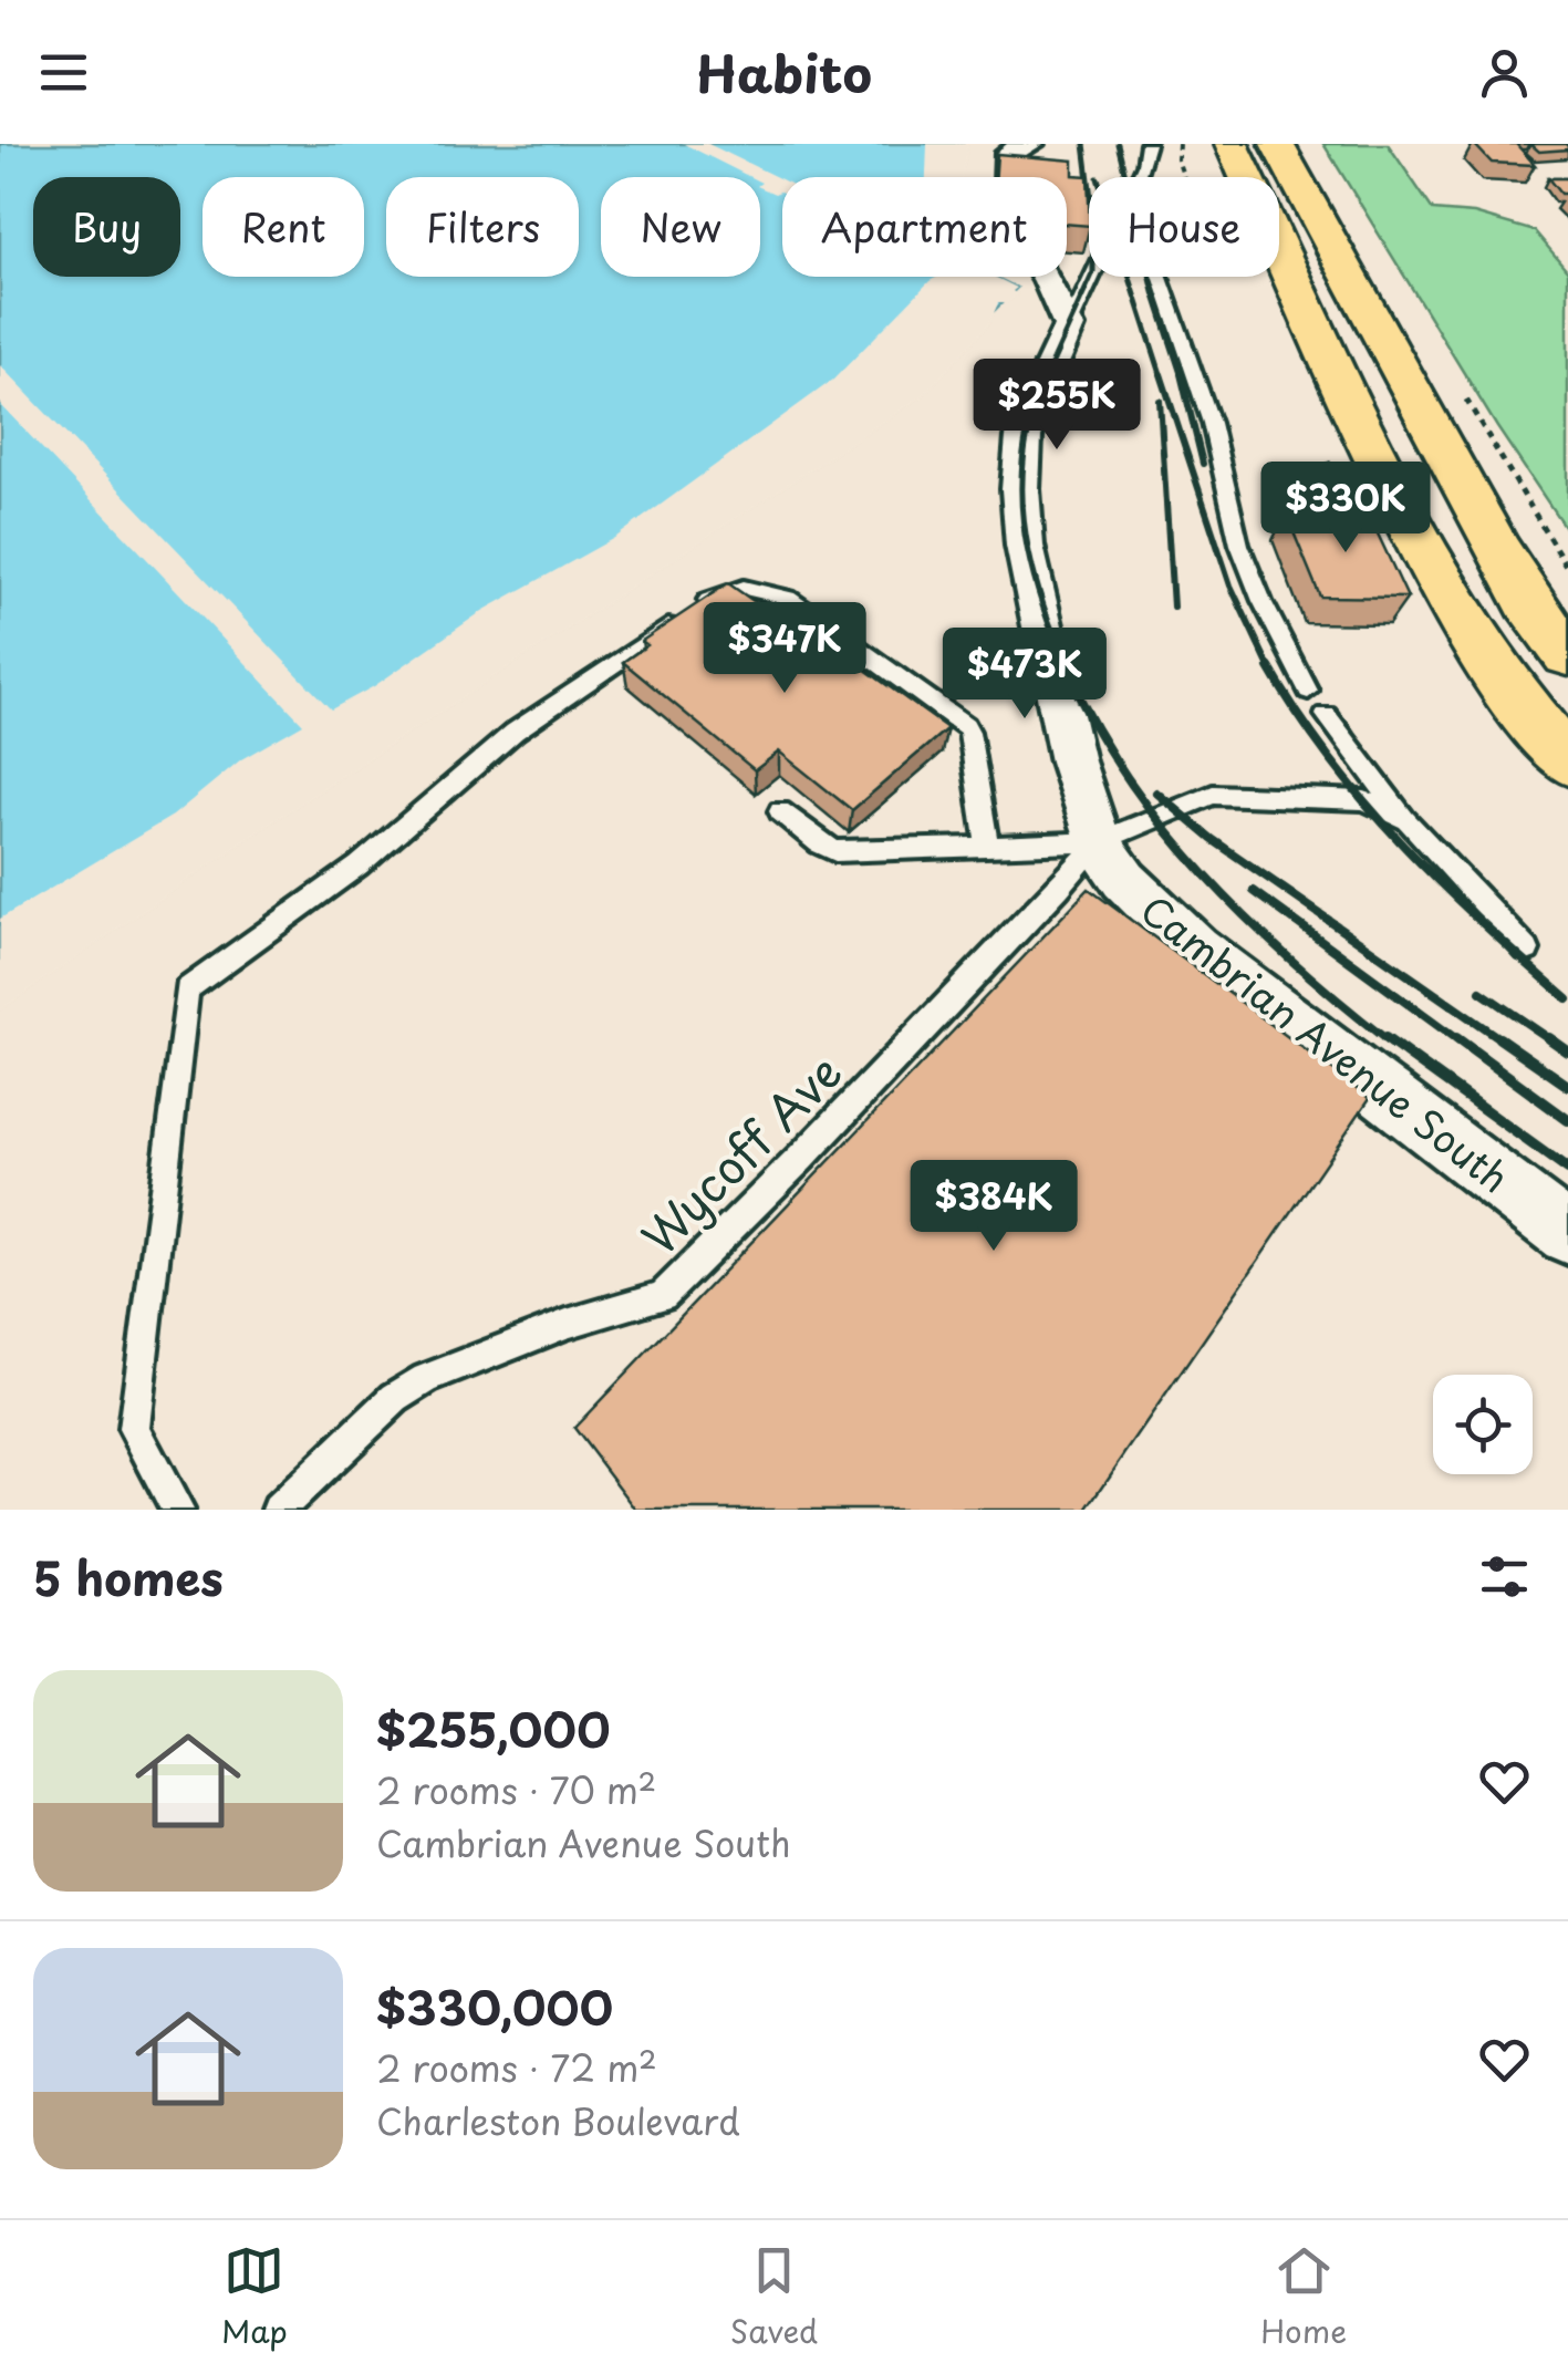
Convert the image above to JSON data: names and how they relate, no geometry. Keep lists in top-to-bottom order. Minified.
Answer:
{"streets":{"street":["Cambrian Avenue South"],"lane":["Wycoff Ave"]},"crossings":[["Cambrian Avenue South","Wycoff Ave"]],"page":{"header":"Habito","chip":["Buy","Rent","Filters","New","Apartment","House"],"price":["$255K","$330K","$347K","$473K","$384K"],"heading":"5 homes","list":[{"name":"$255,000","note":"2 rooms · 70 m² · Cambrian Avenue South"},{"name":"$330,000","note":"2 rooms · 72 m² · Charleston Boulevard"}],"tabs":["Map","Saved","Home"]}}
